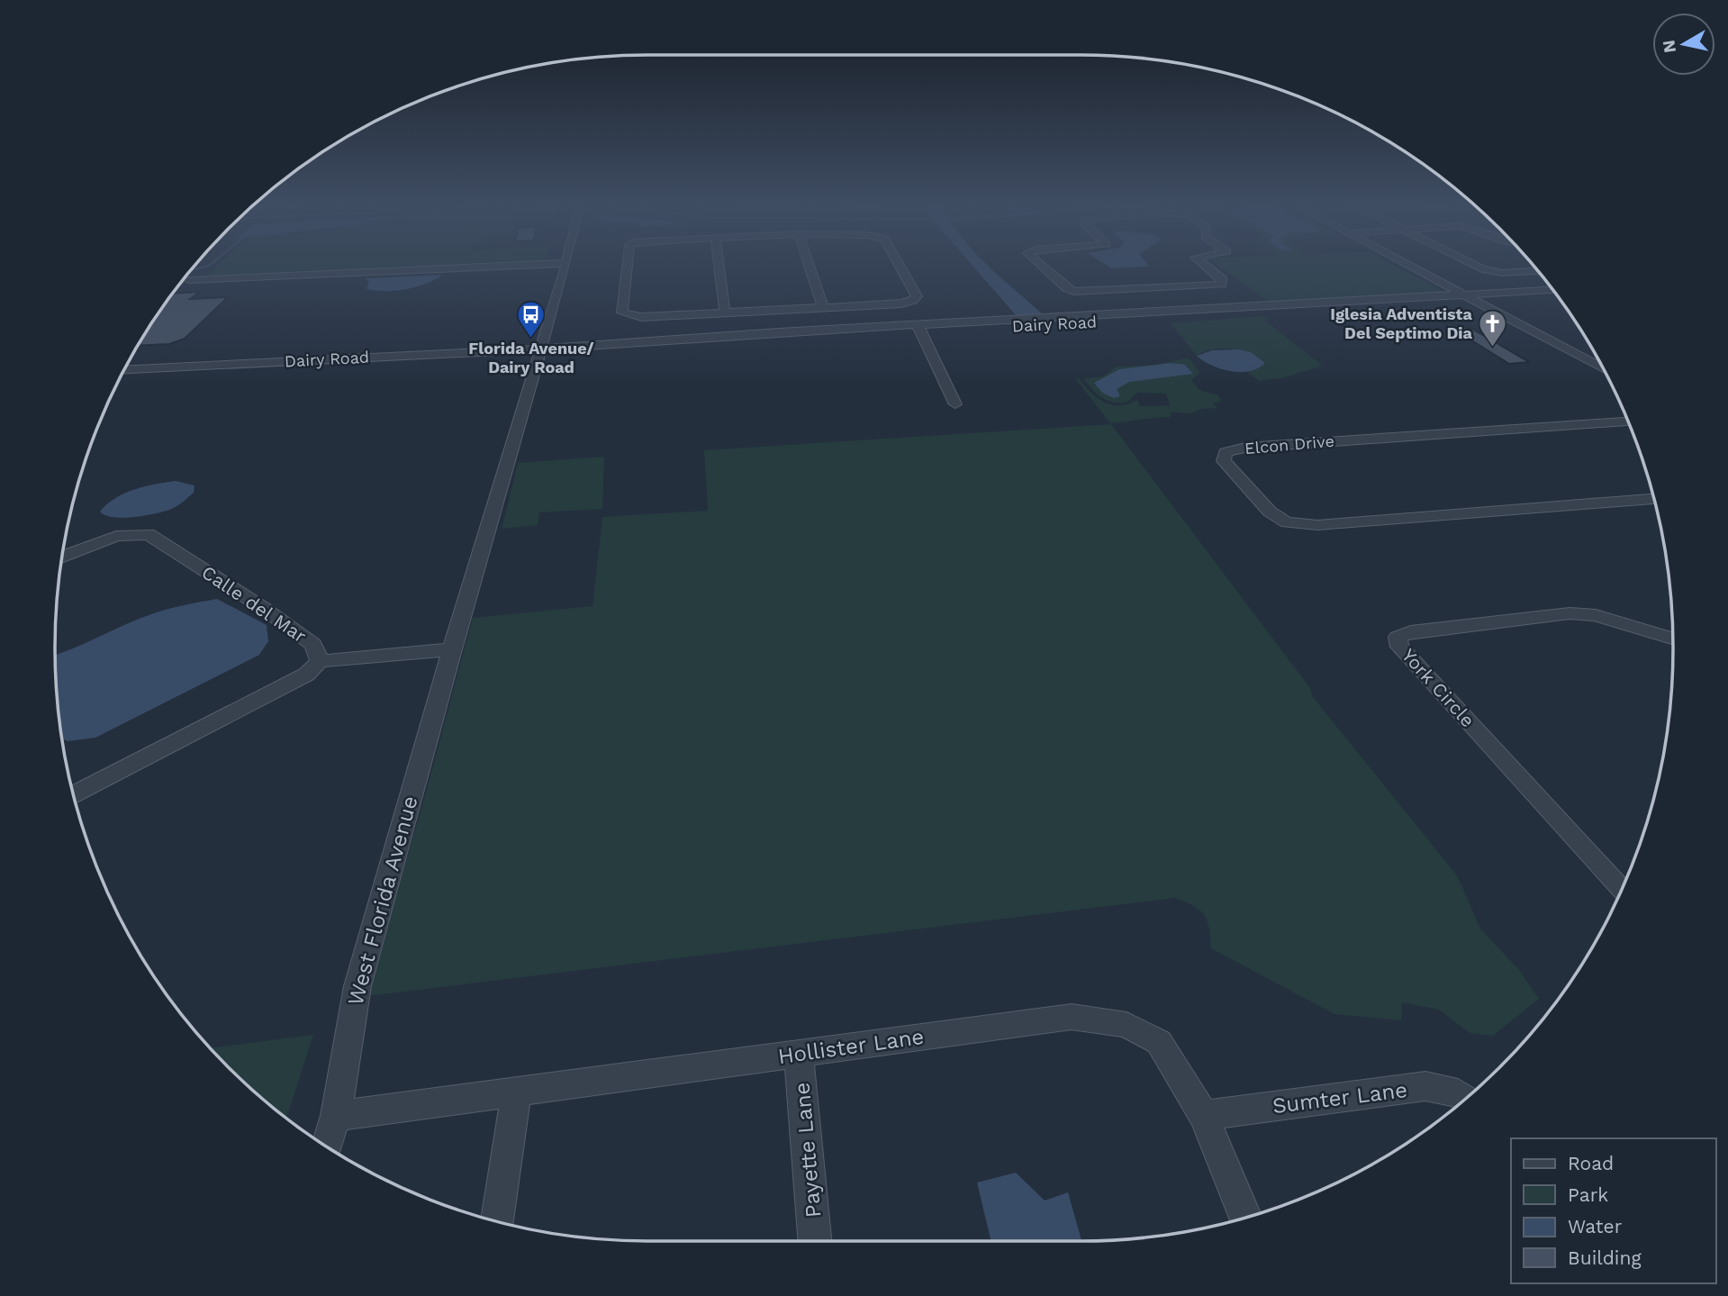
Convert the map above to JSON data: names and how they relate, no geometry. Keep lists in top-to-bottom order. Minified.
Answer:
{"streets":{"street":["Dairy Road","Elcon Drive","Calle del Mar","York Circle","West Florida Avenue","Hollister Lane","Sumter Lane","Payette Lane"]},"crossings":[["Dairy Road","West Florida Avenue"],["West Florida Avenue","Hollister Lane"],["Hollister Lane","Sumter Lane"],["Hollister Lane","Payette Lane"]],"places":{"bus stop":["Florida Avenue/ Dairy Road"],"church":["Iglesia Adventista Del Septimo Dia"]},"legend":["Road","Park","Water","Building"],"north":"left"}
